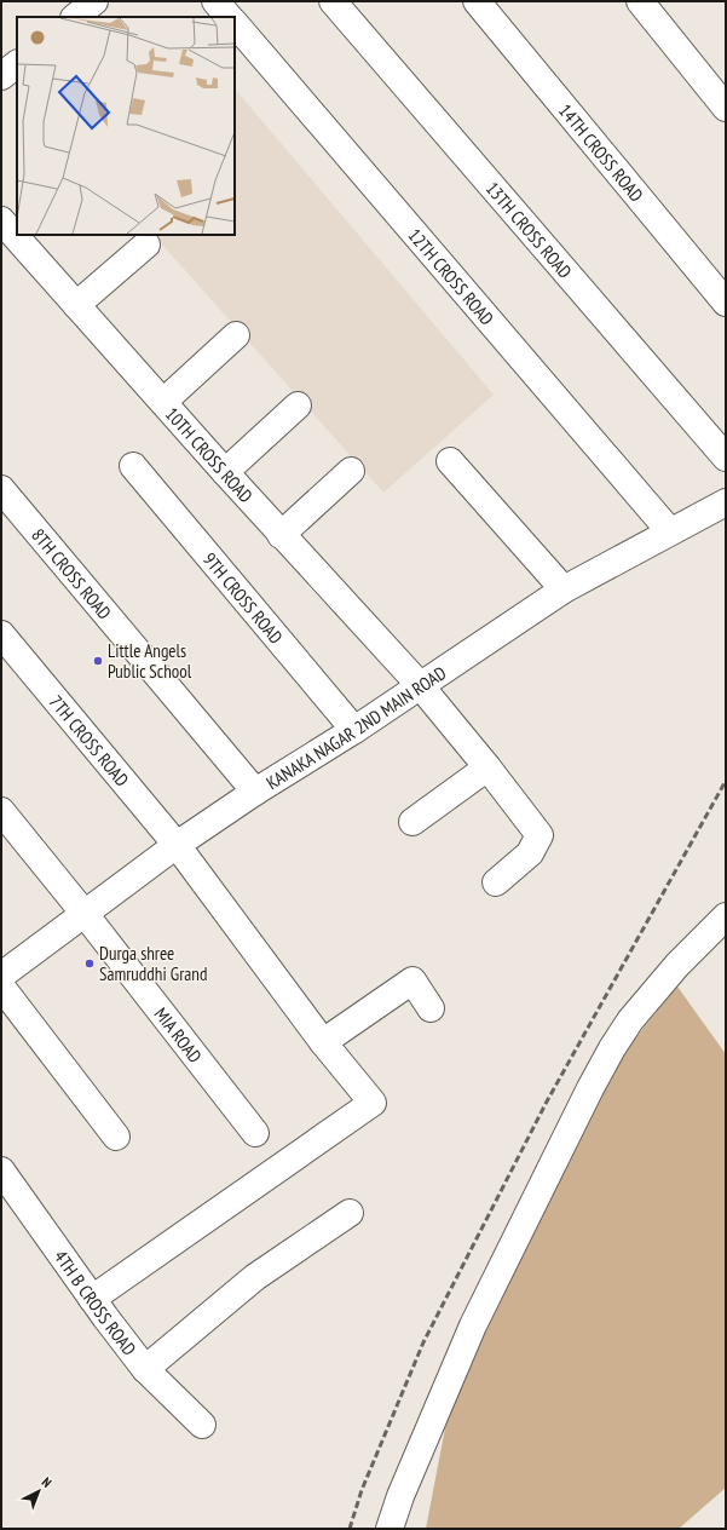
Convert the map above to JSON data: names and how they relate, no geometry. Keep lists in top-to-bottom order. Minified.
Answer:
{"streets":{"street":["14TH CROSS ROAD","13TH CROSS ROAD","12TH CROSS ROAD","10TH CROSS ROAD","8TH CROSS ROAD","9TH CROSS ROAD","KANAKA NAGAR 2ND MAIN ROAD","7TH CROSS ROAD","MIA ROAD","4TH B CROSS ROAD"]},"crossings":[["12TH CROSS ROAD","KANAKA NAGAR 2ND MAIN ROAD"],["10TH CROSS ROAD","KANAKA NAGAR 2ND MAIN ROAD"],["8TH CROSS ROAD","KANAKA NAGAR 2ND MAIN ROAD"],["9TH CROSS ROAD","KANAKA NAGAR 2ND MAIN ROAD"],["KANAKA NAGAR 2ND MAIN ROAD","7TH CROSS ROAD"],["KANAKA NAGAR 2ND MAIN ROAD","MIA ROAD"],["7TH CROSS ROAD","4TH B CROSS ROAD"]],"places":["Little Angels Public School","Durga shree Samruddhi Grand"],"north":"top right"}
